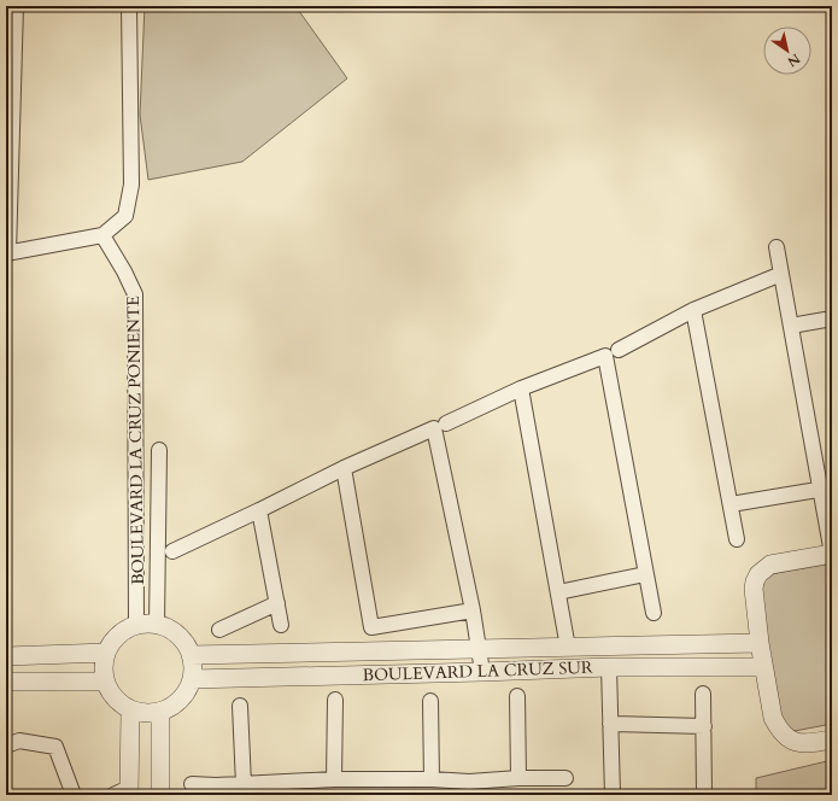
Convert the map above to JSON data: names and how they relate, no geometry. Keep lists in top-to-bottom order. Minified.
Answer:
{"streets":{"street":["BOULEVARD LA CRUZ PONIENTE","BOULEVARD LA CRUZ SUR"]},"crossings":[["BOULEVARD LA CRUZ PONIENTE","BOULEVARD LA CRUZ SUR"]],"north":"bottom right"}
